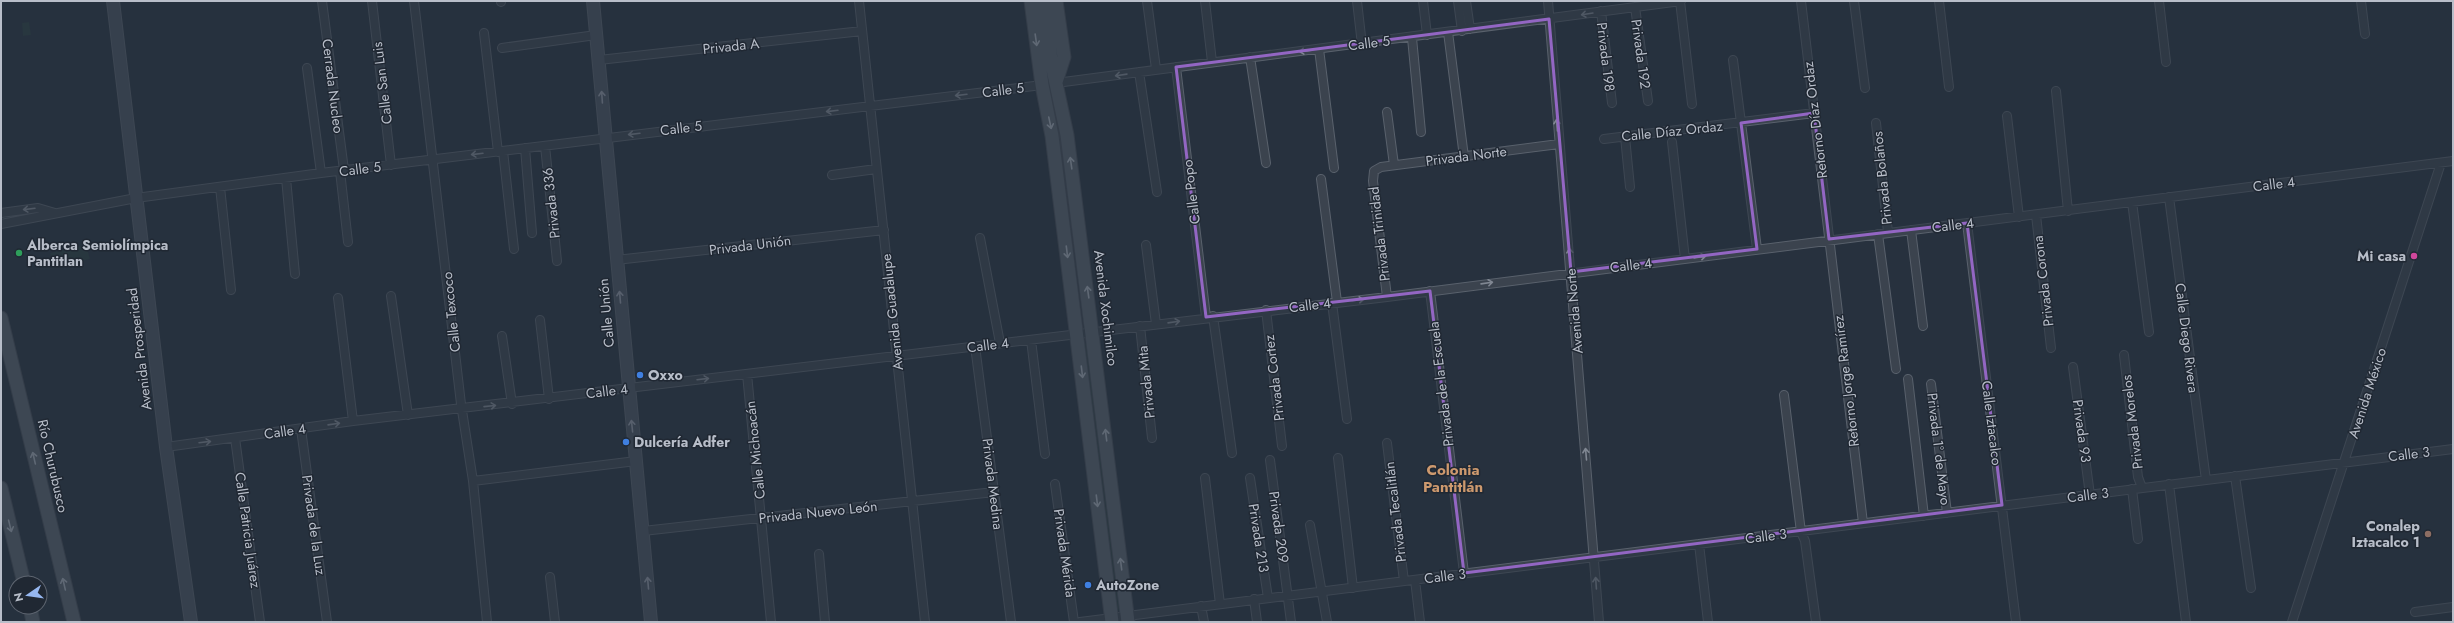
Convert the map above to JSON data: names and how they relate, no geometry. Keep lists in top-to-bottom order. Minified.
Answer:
{"streets":{"main road":["Avenida Xochimilco","Río Churubusco"],"street":["Calle 5","Privada A","Privada 192","Privada 198","Calle San Luis","Cerrada Nucleo","Retorno Díaz Ordaz","Calle Díaz Ordaz","Privada Norte","Privada Bolaños","Calle 4","Calle Popo","Privada 336","Privada Trinidad","Privada Unión","Privada Corona","Avenida Norte","Calle Texcoco","Avenida Guadalupe","Calle Unión","Calle Diego Rivera","Avenida Prosperidad","Privada Cortez","Retorno Jorge Ramírez","Privada Mita","Privada de la Escuela","Avenida México","Privada Morelos","Calle Iztacalco","Privada 93","Privada 1º de Mayo","Calle Michoacán","Calle 3","Privada Medina","Privada Nuevo León","Privada Tecalitlán","Privada de la Luz","Privada 209","Calle Patricia Juárez","Privada 213","Privada Mérida"]},"crossings":[["Calle 5","Privada 192"],["Calle 5","Privada 198"],["Calle 5","Calle San Luis"],["Calle 5","Cerrada Nucleo"],["Calle 5","Calle Popo"],["Calle 5","Privada 336"],["Calle 5","Avenida Xochimilco"],["Calle 5","Avenida Norte"],["Calle 5","Calle Texcoco"],["Calle 5","Avenida Guadalupe"],["Calle 5","Calle Unión"],["Calle 5","Avenida Prosperidad"],["Privada A","Avenida Guadalupe"],["Privada A","Calle Unión"],["Retorno Díaz Ordaz","Calle Díaz Ordaz"],["Retorno Díaz Ordaz","Calle 4"],["Retorno Díaz Ordaz","Retorno Jorge Ramírez"],["Privada Norte","Privada Trinidad"],["Privada Norte","Avenida Norte"],["Privada Bolaños","Calle 4"],["Calle 4","Calle Popo"],["Calle 4","Privada Trinidad"],["Calle 4","Privada Corona"],["Calle 4","Avenida Xochimilco"],["Calle 4","Avenida Norte"],["Calle 4","Calle Texcoco"],["Calle 4","Avenida Guadalupe"],["Calle 4","Calle Unión"],["Calle 4","Calle Diego Rivera"],["Calle 4","Avenida Prosperidad"],["Calle 4","Privada Cortez"],["Calle 4","Retorno Jorge Ramírez"],["Calle 4","Privada Mita"],["Calle 4","Privada de la Escuela"],["Calle 4","Avenida México"],["Calle 4","Calle Iztacalco"],["Calle 4","Calle Michoacán"],["Calle 4","Privada Medina"],["Calle 4","Privada de la Luz"],["Calle 4","Calle Patricia Juárez"],["Privada Unión","Avenida Guadalupe"],["Privada Unión","Calle Unión"],["Avenida Xochimilco","Calle 3"],["Avenida Norte","Calle 3"],["Avenida Guadalupe","Privada Nuevo León"],["Calle Unión","Privada Nuevo León"],["Calle Diego Rivera","Calle 3"],["Retorno Jorge Ramírez","Calle 3"],["Privada de la Escuela","Calle 3"],["Avenida México","Calle 3"],["Privada Morelos","Calle 3"],["Calle Iztacalco","Calle 3"],["Privada 93","Calle 3"],["Privada 1º de Mayo","Calle 3"],["Calle Michoacán","Privada Nuevo León"],["Calle 3","Privada Tecalitlán"],["Calle 3","Privada 209"],["Calle 3","Privada 213"],["Privada Medina","Privada Nuevo León"]],"one_way":["Calle 5","Avenida Norte","Río Churubusco"],"districts":["Colonia Pantitlán"],"places":["Alberca Semiolímpica Pantitlan","Mi casa","Oxxo","Dulcería Adfer","Conalep Iztacalco 1","AutoZone"],"north":"left"}
